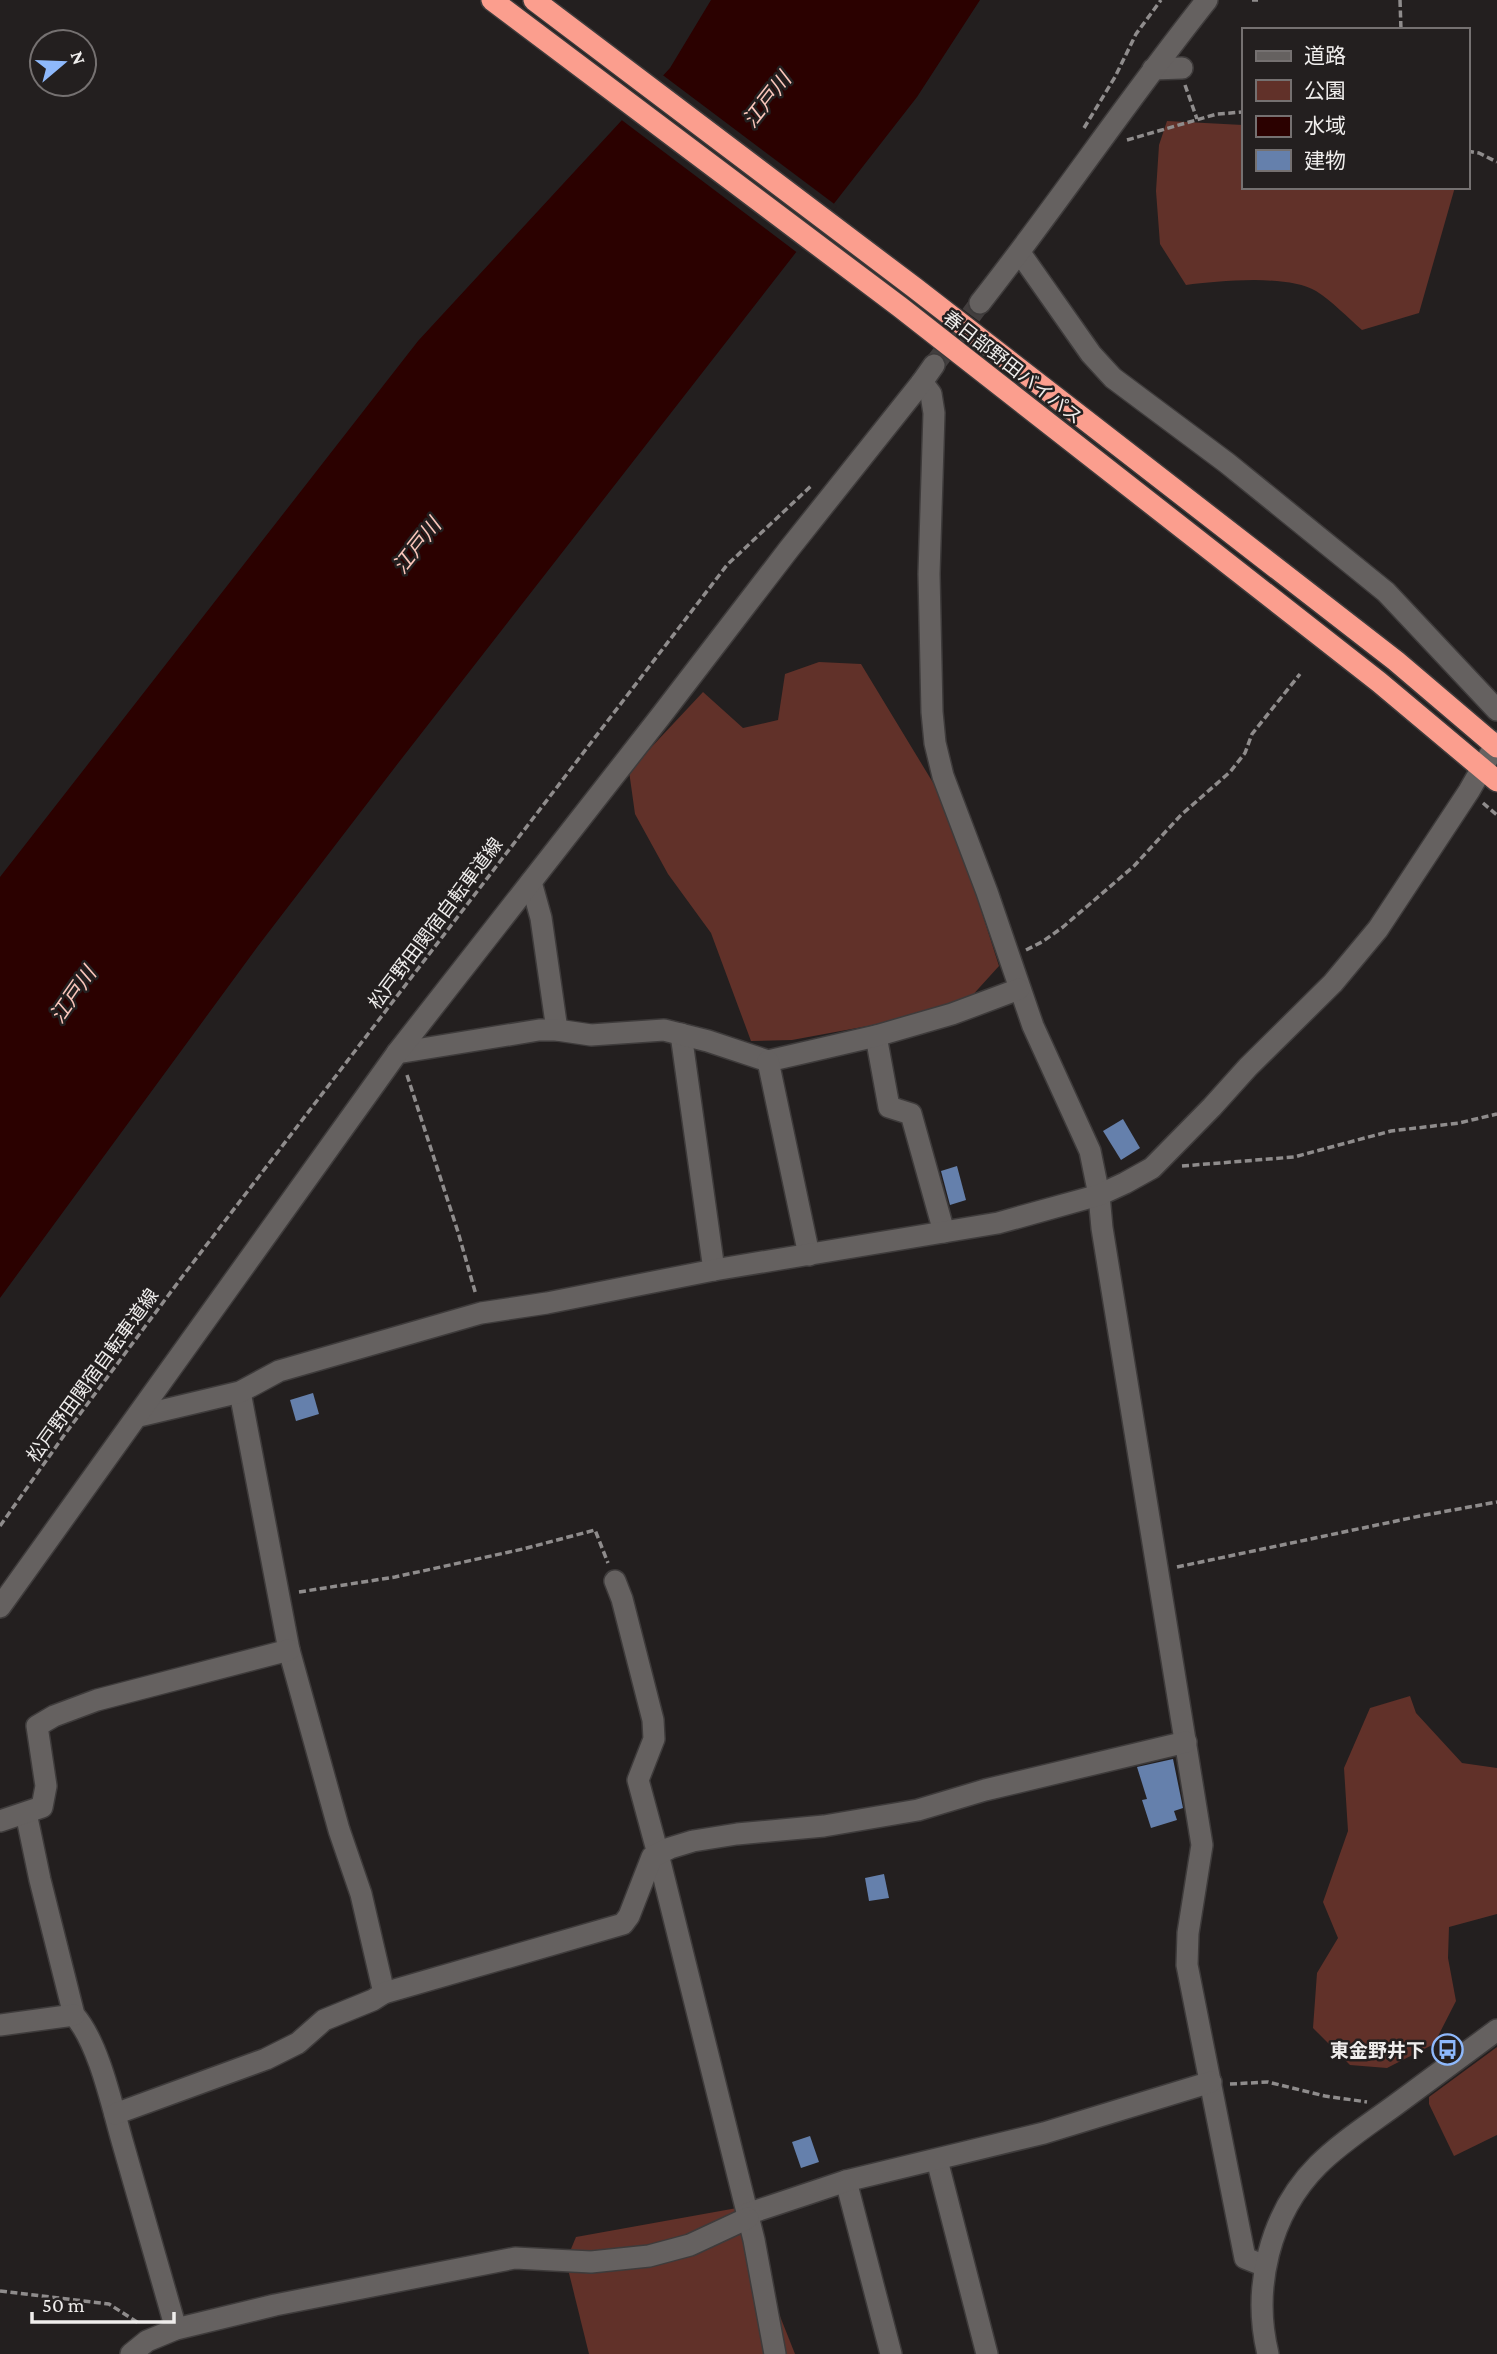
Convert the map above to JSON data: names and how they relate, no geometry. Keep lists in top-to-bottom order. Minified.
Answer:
{"streets":{"highway":["春日部野田バイパス"],"path":["松戸野田関宿自転車道線"]},"water":["江戸川"],"places":{"bus stop":["東金野井下"]},"legend":["道路","公園","水域","建物"],"scale_bar":"50 m","north":"right"}
